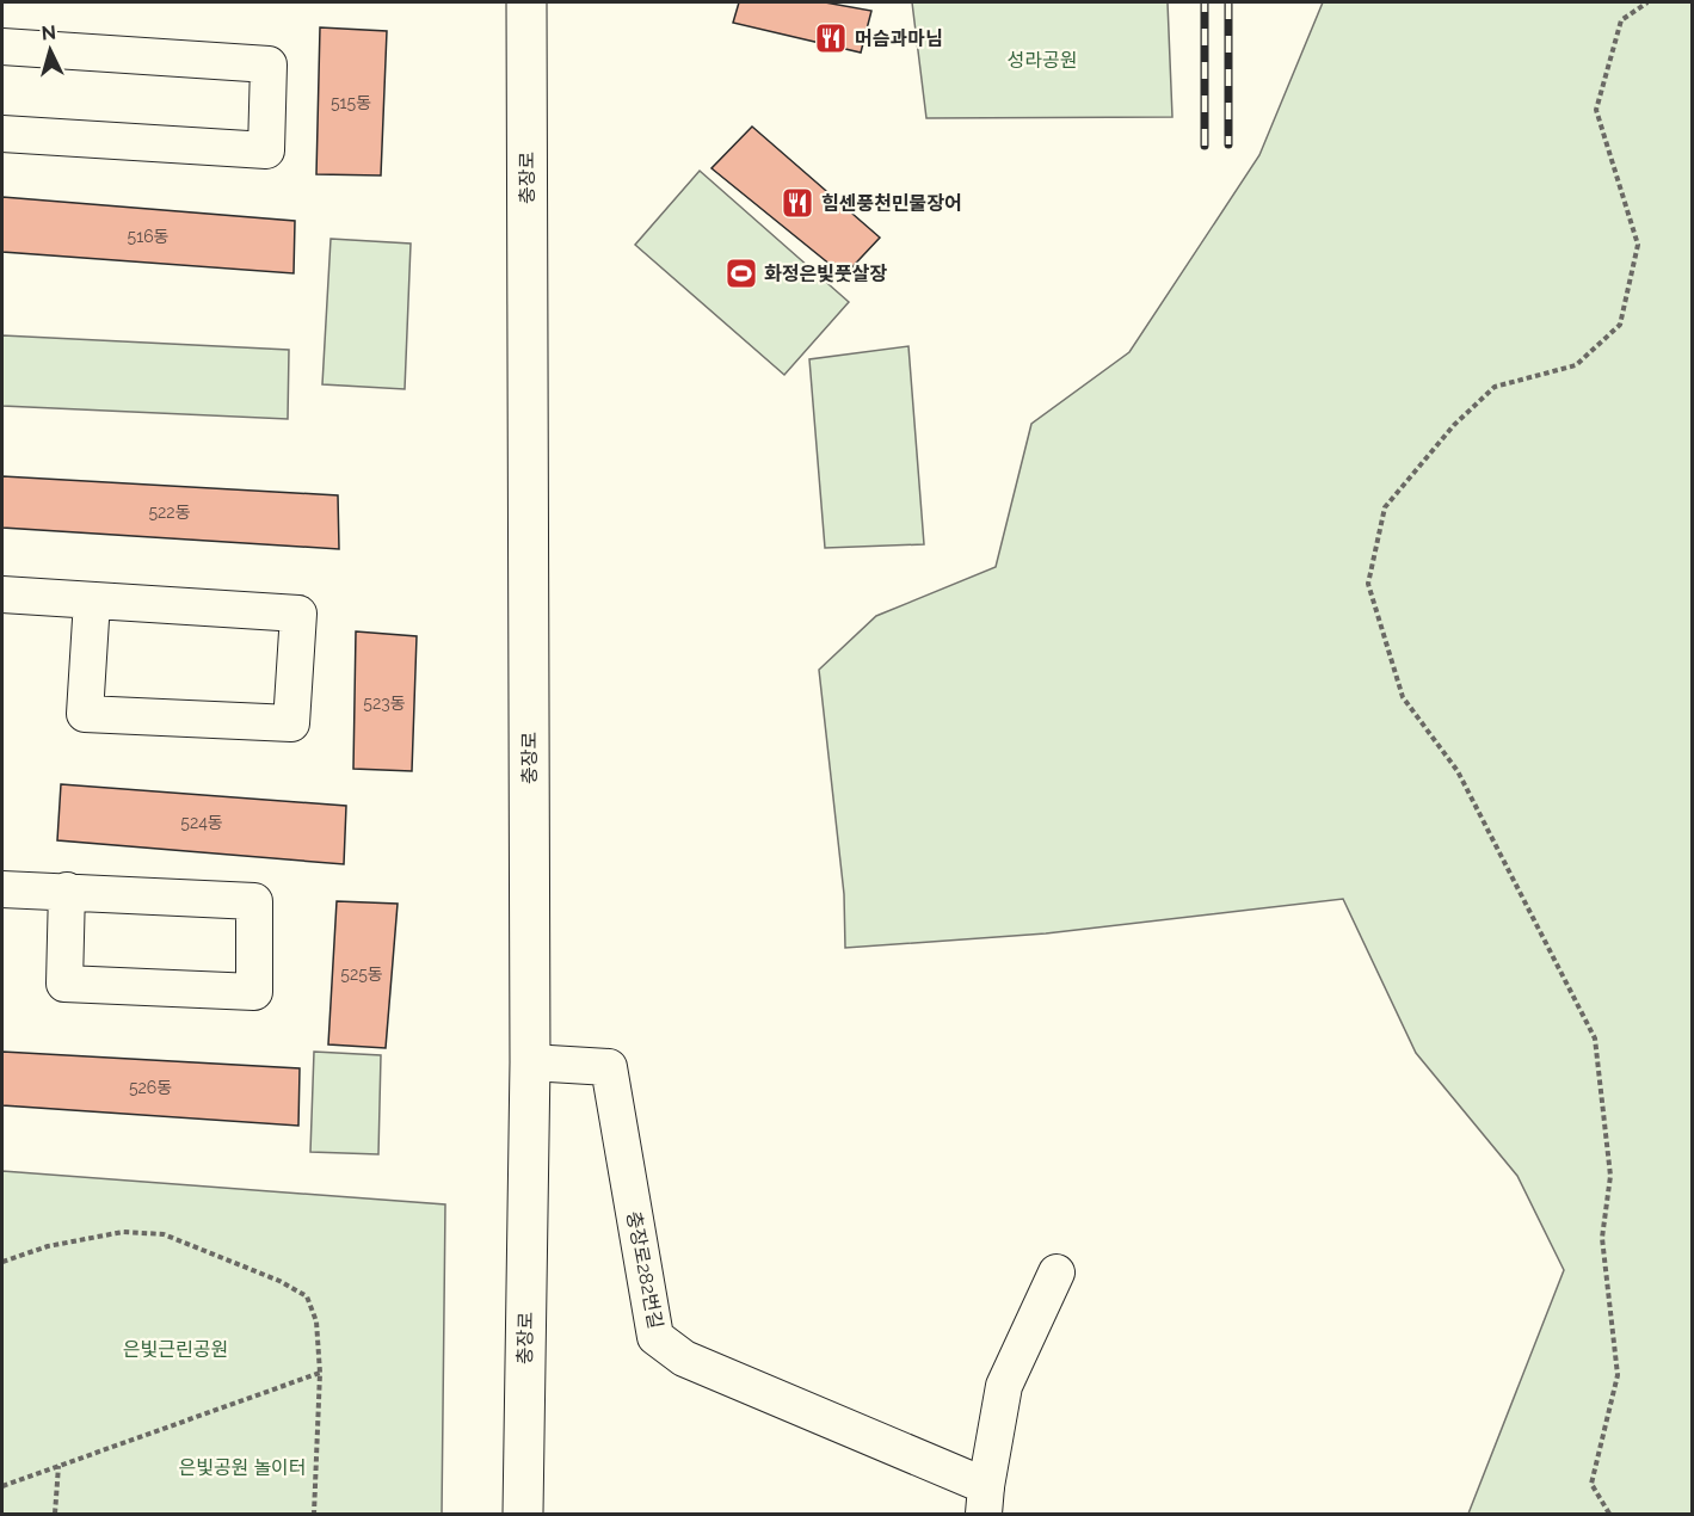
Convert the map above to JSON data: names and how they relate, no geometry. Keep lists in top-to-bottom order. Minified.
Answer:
{"streets":{"main road":["충장로"],"street":["충장로282번길"]},"crossings":[["충장로","충장로282번길"]],"parks":["성라공원","은빛근린공원","은빛공원 놀이터"],"places":{"restaurant":["머슴과마님","힘센풍천민물장어"],"sports":["화정은빛풋살장"]},"house_numbers":["515동","516동","522동","523동","524동","525동","526동"],"north":"top"}
